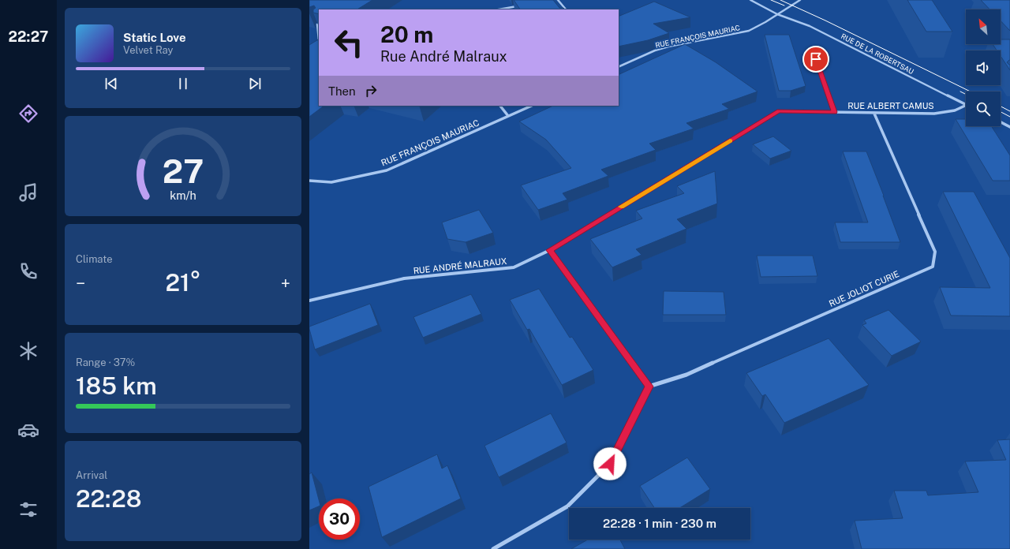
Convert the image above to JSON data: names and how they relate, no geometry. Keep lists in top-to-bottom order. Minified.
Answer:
{"streets":{"street":["RUE FRANÇOIS MAURIAC","RUE DE LA ROBERTSAU","RUE ALBERT CAMUS","RUE ANDRÉ MALRAUX","RUE JOLIOT CURIE"]},"crossings":[["RUE FRANÇOIS MAURIAC","RUE DE LA ROBERTSAU"],["RUE DE LA ROBERTSAU","RUE ALBERT CAMUS"],["RUE ALBERT CAMUS","RUE ANDRÉ MALRAUX"],["RUE ALBERT CAMUS","RUE JOLIOT CURIE"]],"north":"top left","page":{"tabs":"22:27","turn":["20 m","Rue André Malraux"],"song":["Static Love","Velvet Ray"],"then":"Then","tile":["Climate",["Range · 37%","185 km"],["Arrival","22:28"]],"heat":["−","21°","+"],"limit":"30","trip":"22:28 · 1 min · 230 m","gauge":["27","km/h"]}}
